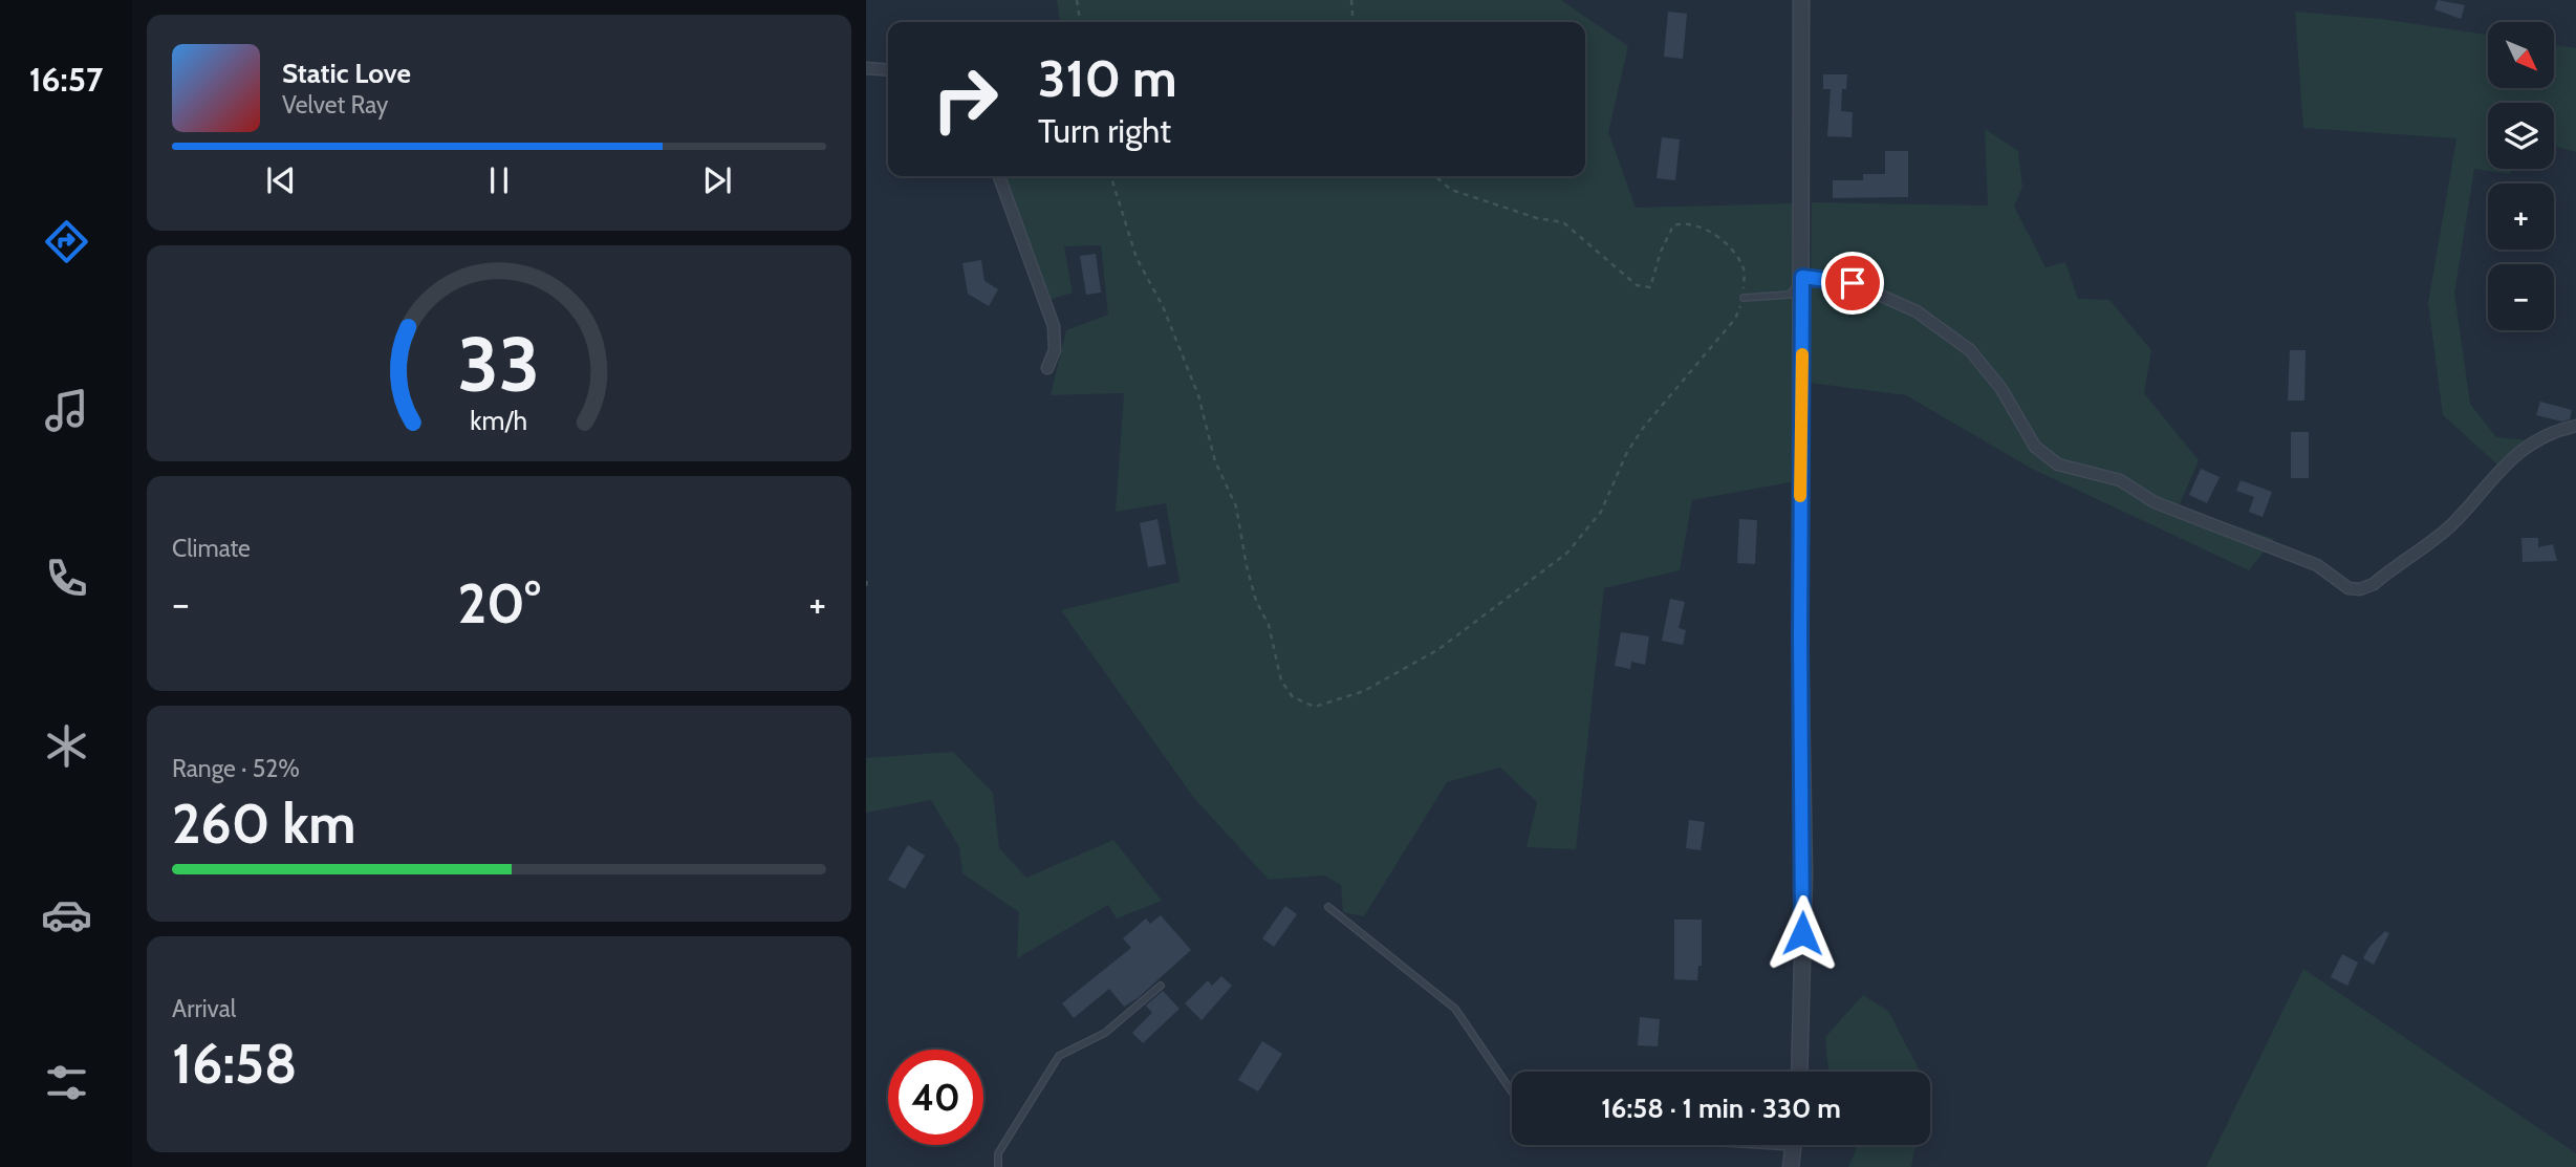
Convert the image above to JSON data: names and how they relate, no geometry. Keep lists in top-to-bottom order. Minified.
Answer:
{"north":"bottom right","page":{"tabs":"16:57","map_buttons":["+","−"],"turn":["310 m","Turn right"],"song":["Static Love","Velvet Ray"],"tile":["Climate",["Range · 52%","260 km"],["Arrival","16:58"]],"heat":["−","20°","+"],"limit":"40","trip":"16:58 · 1 min · 330 m","gauge":["33","km/h"]}}
